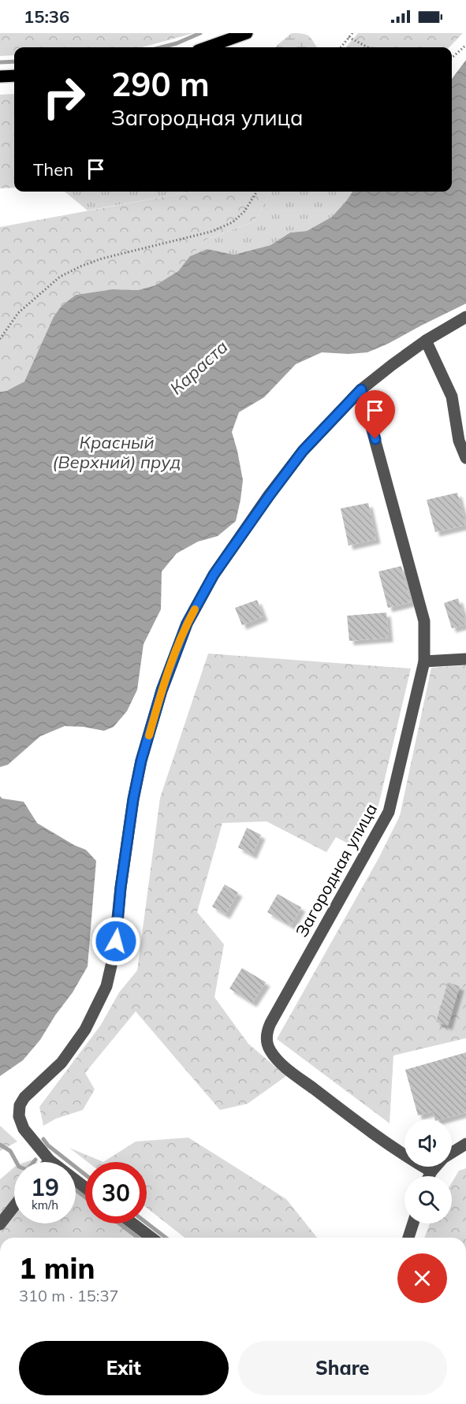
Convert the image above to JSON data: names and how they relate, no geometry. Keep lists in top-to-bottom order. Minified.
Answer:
{"streets":{"street":["Загородная улица"]},"water":["Караста","Красный (Верхний) пруд"],"page":{"status":"15:36","turn":["290 m","Загородная улица"],"then":"Then","speed":"19 km/h","limit":"30","heading":["1 min","310 m · 15:37"],"buttons":["Exit","Share"]}}
